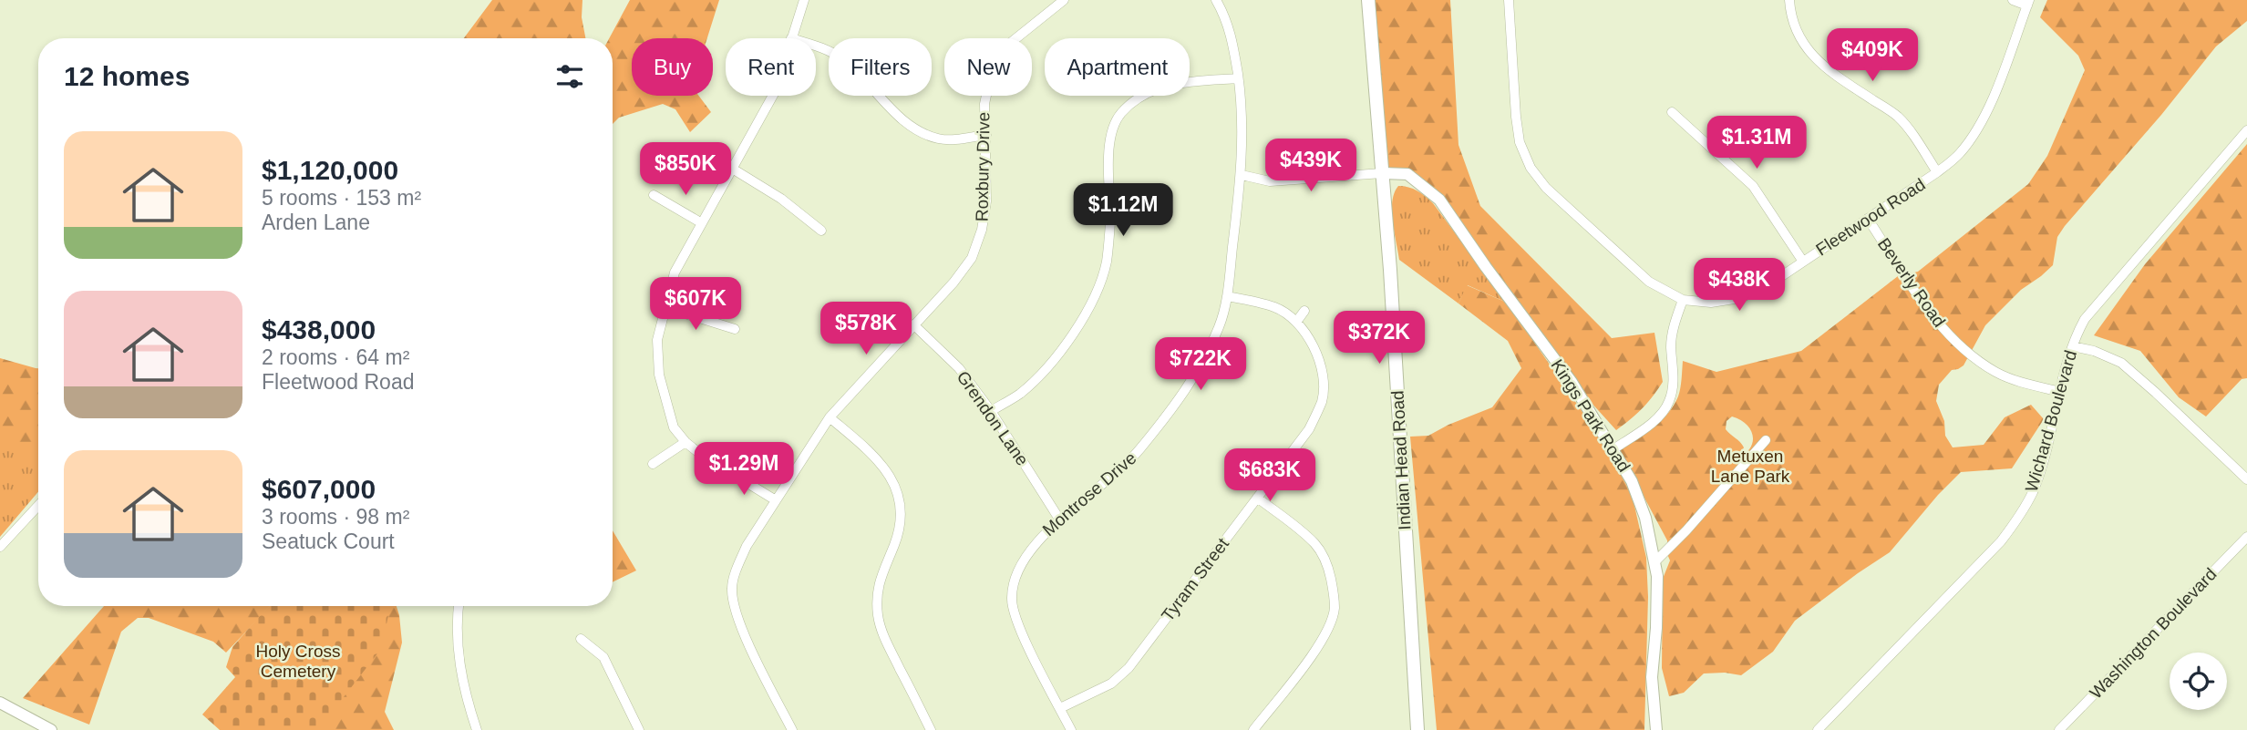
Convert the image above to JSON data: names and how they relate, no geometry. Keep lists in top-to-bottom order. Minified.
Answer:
{"streets":{"main road":["Indian Head Road"],"street":["Roxbury Drive","Fleetwood Road","Beverly Road","Kings Park Road","Grendon Lane","Wichard Boulevard","Montrose Drive","Tyram Street","Washington Boulevard"]},"crossings":[["Roxbury Drive","Grendon Lane"],["Fleetwood Road","Beverly Road"],["Beverly Road","Wichard Boulevard"],["Kings Park Road","Indian Head Road"],["Grendon Lane","Montrose Drive"],["Montrose Drive","Tyram Street"]],"parks":["Metuxen Lane Park","Holy Cross Cemetery"],"page":{"price":["$409K","$1.31M","$439K","$850K","$1.12M","$438K","$607K","$578K","$372K","$722K","$1.29M","$683K"],"chip":["Buy","Rent","Filters","New","Apartment"],"heading":"12 homes","list":[{"name":"$1,120,000","note":"5 rooms · 153 m² · Arden Lane"},{"name":"$438,000","note":"2 rooms · 64 m² · Fleetwood Road"},{"name":"$607,000","note":"3 rooms · 98 m² · Seatuck Court"}]}}
